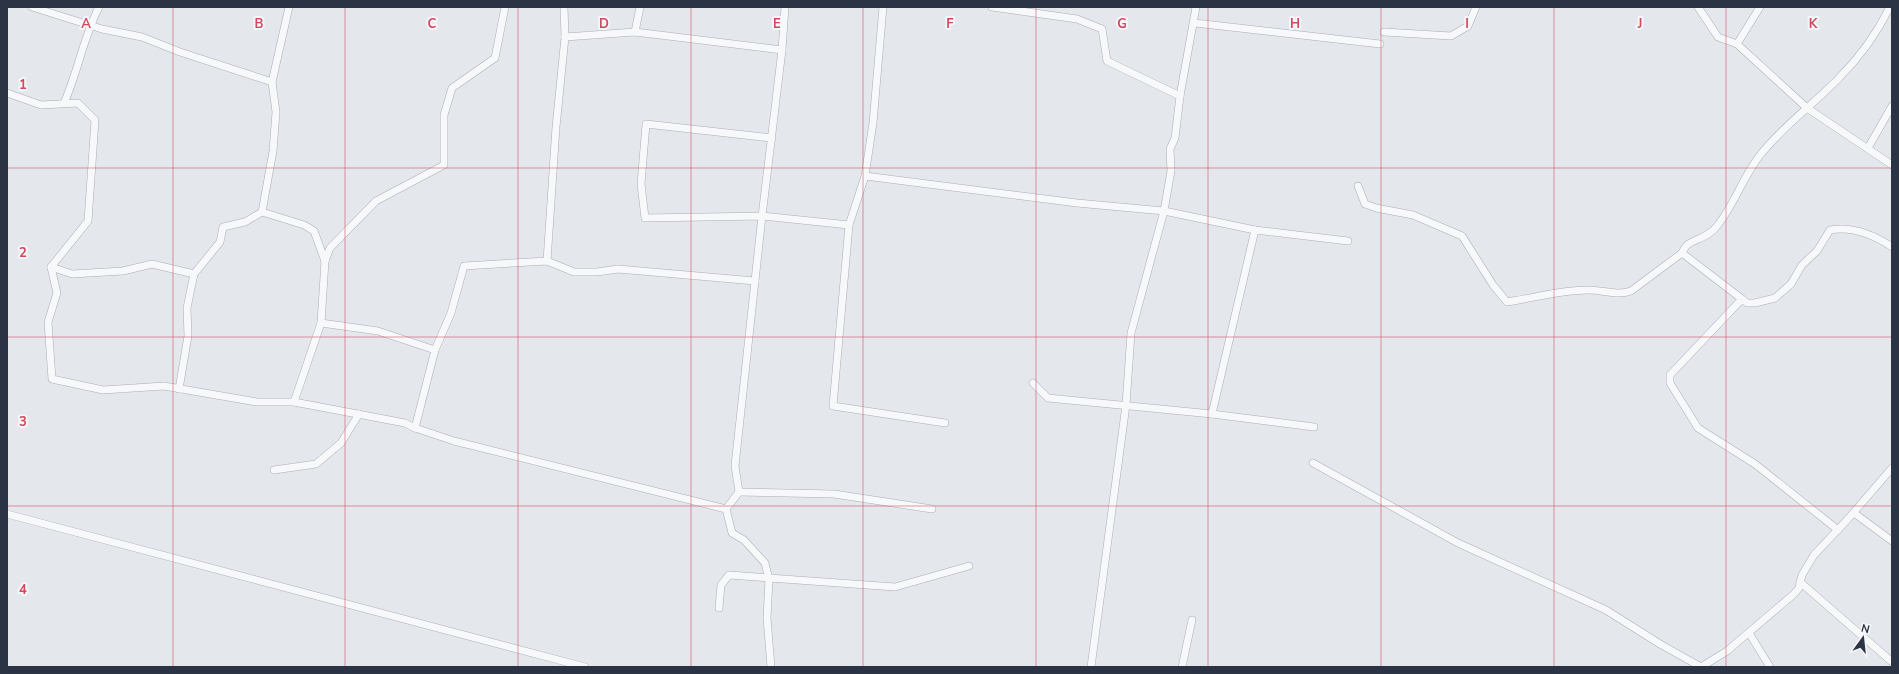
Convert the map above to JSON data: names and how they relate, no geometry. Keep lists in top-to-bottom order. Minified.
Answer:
{"north":"top","grid":{"columns":["A","B","C","D","E","F","G","H","I","J","K"],"rows":["1","2","3","4"]}}
